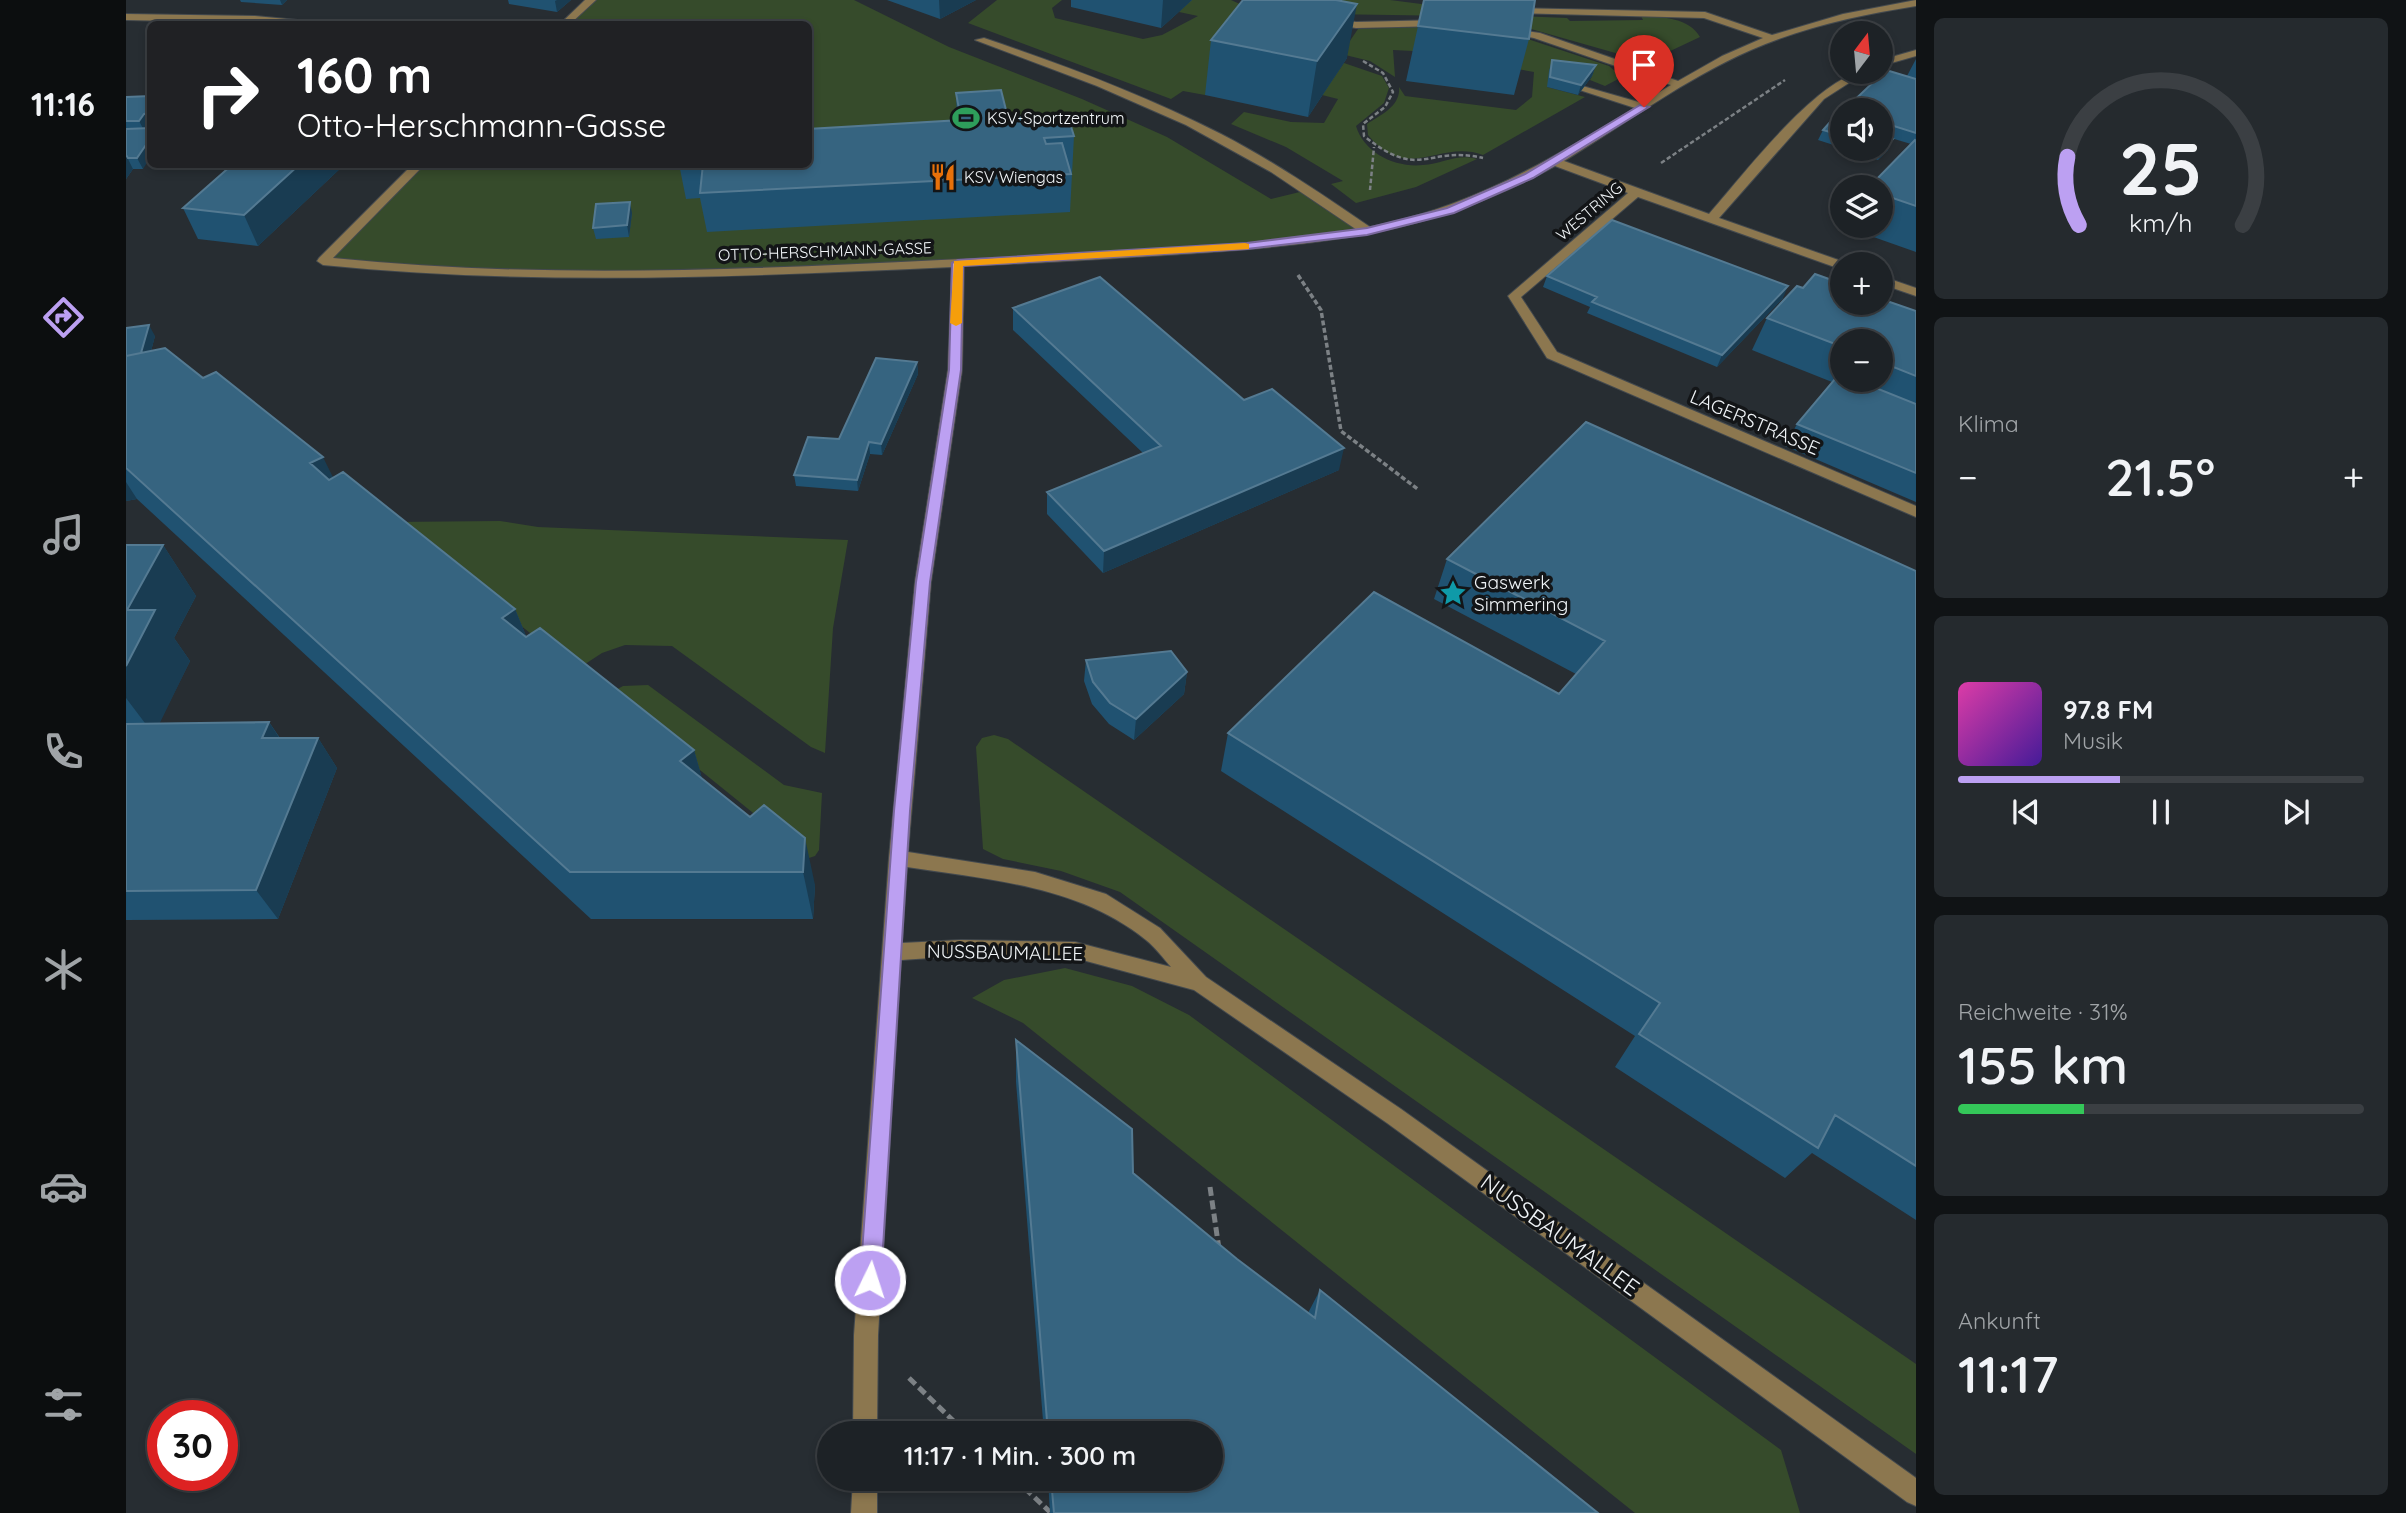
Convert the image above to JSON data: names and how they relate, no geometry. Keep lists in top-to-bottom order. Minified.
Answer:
{"streets":{"street":["WESTRING","OTTO-HERSCHMANN-GASSE","LAGERSTRASSE","NUSSBAUMALLEE"]},"crossings":[["WESTRING","LAGERSTRASSE"]],"places":{"sports":["KSV-Sportzentrum"],"restaurant":["KSV Wiengas"],"place":["Gaswerk Simmering"]},"north":"top","page":{"tabs":"11:16","map_buttons":["+","−"],"turn":["160 m","Otto-Herschmann-Gasse"],"tile":["Klima",["Reichweite · 31%","155 km"],["Ankunft","11:17"]],"heat":["−","21.5°","+"],"song":["97.8 FM","Musik"],"limit":"30","trip":"11:17 · 1 Min. · 300 m","gauge":["25","km/h"]}}
